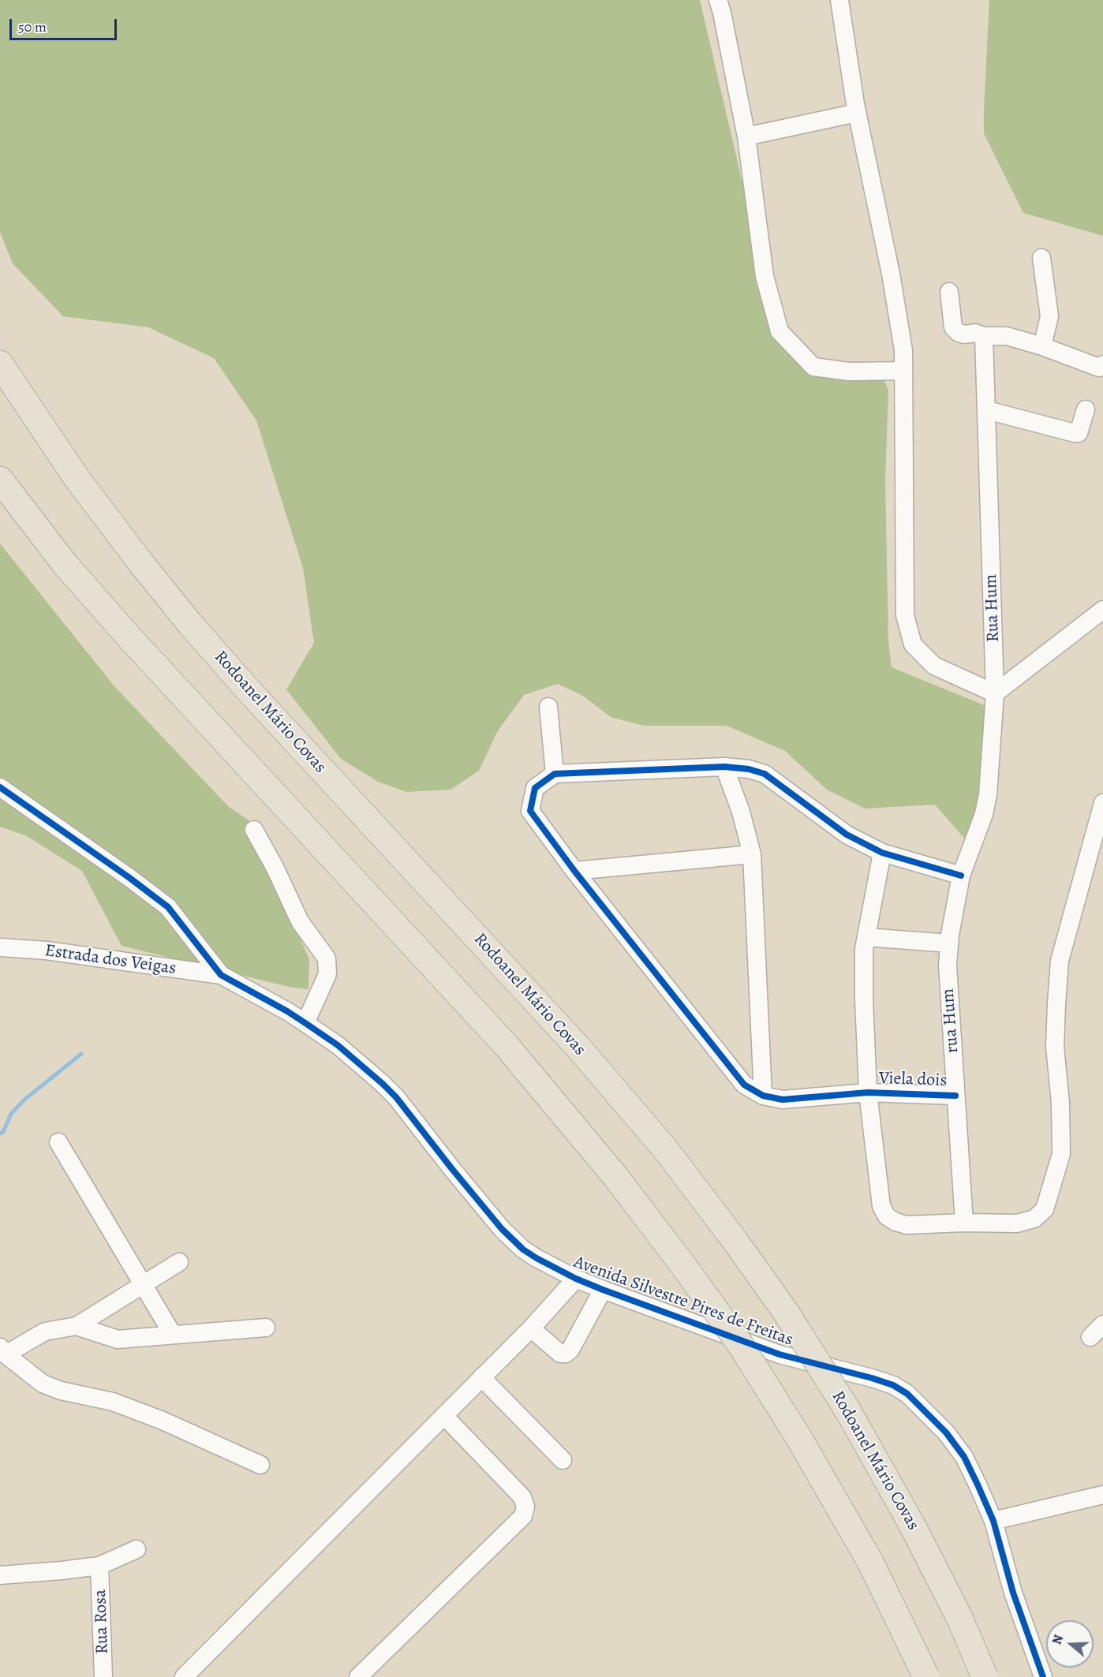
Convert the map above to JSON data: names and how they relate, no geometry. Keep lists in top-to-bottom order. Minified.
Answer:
{"streets":{"highway":["Rodoanel Mário Covas"],"street":["Rua Hum","Estrada dos Veigas","rua Hum","Viela dois","Avenida Silvestre Pires de Freitas","Rua Rosa"]},"crossings":[["Rua Hum","rua Hum"],["Estrada dos Veigas","Avenida Silvestre Pires de Freitas"],["rua Hum","Viela dois"]],"scale_bar":"50 m","north":"left"}
